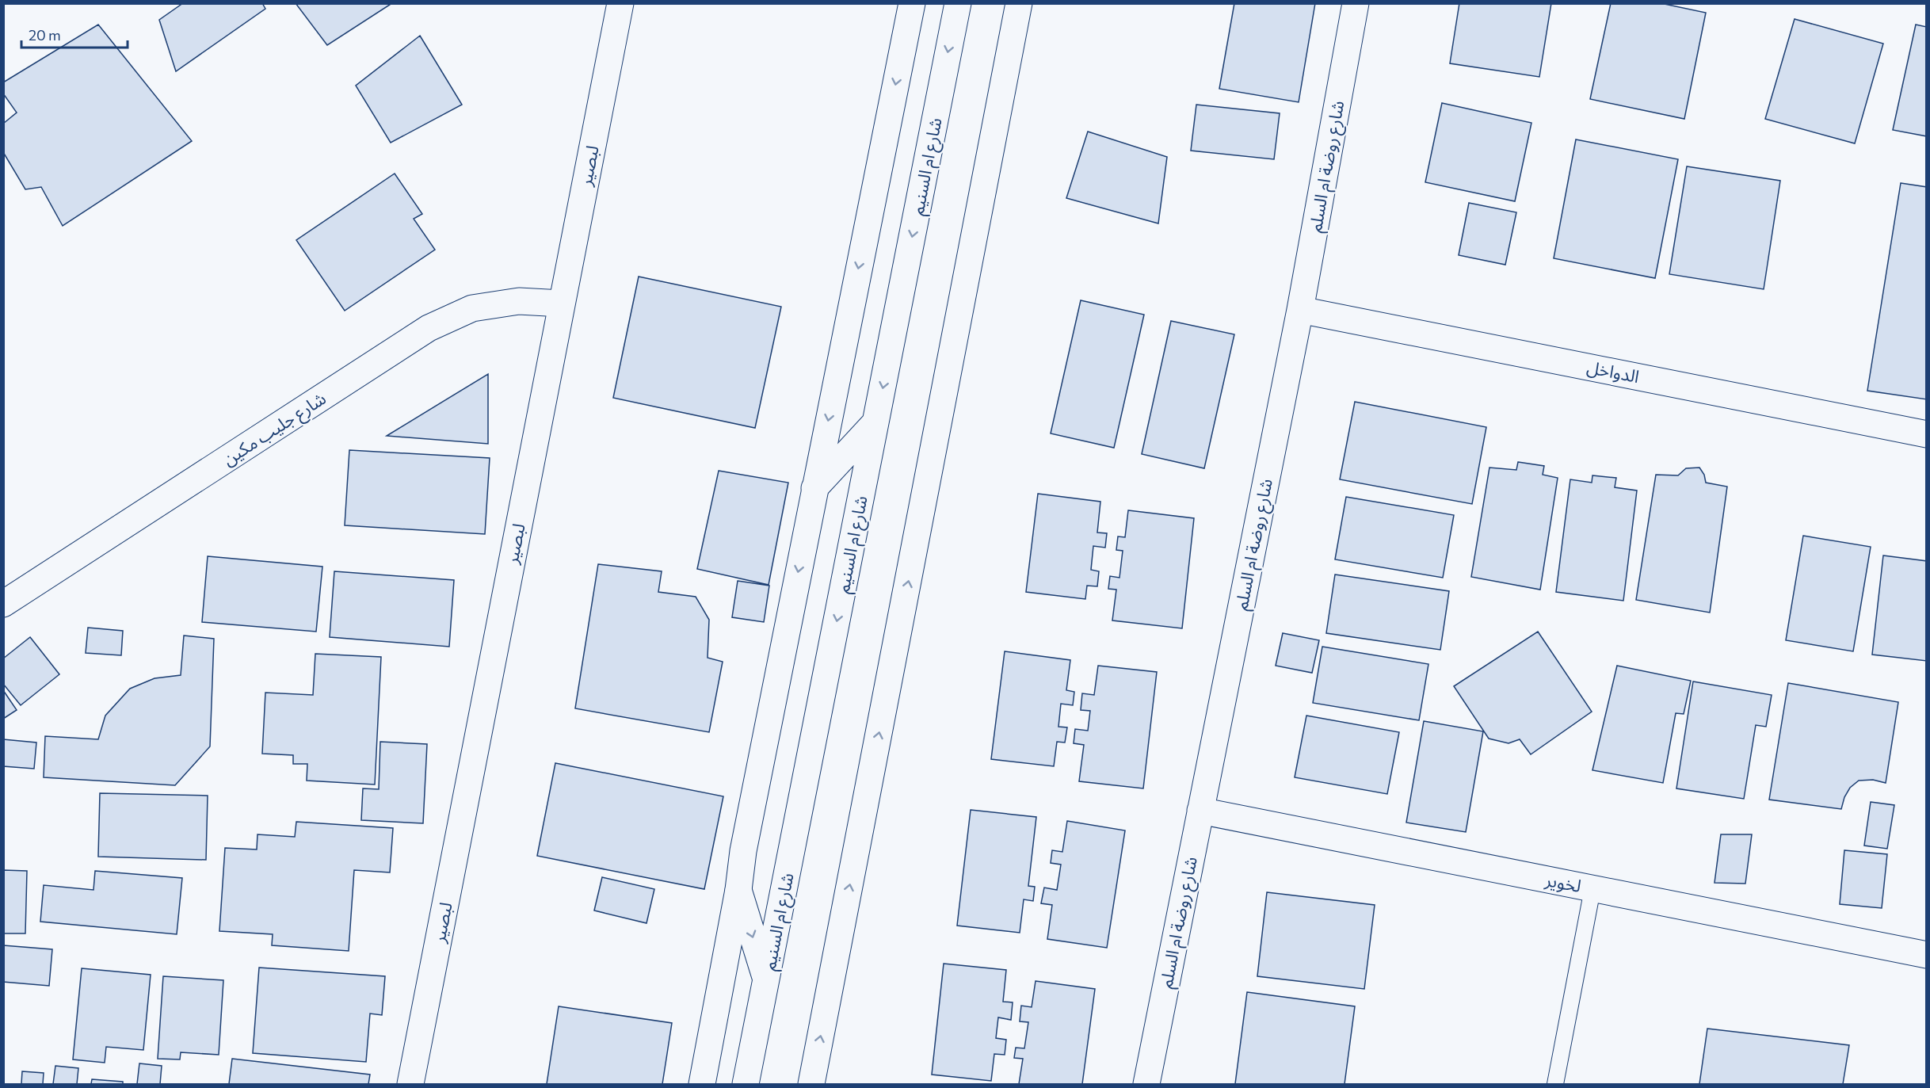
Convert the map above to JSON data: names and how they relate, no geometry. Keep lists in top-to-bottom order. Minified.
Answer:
{"streets":{"street":["لبصير","شارع ام السنيم","شارع روضة ام السلم","الدواخل","شارع جليب مكين","لخوير"]},"crossings":[["لبصير","شارع جليب مكين"],["شارع روضة ام السلم","الدواخل"],["شارع روضة ام السلم","لخوير"]],"scale_bar":"20 m"}
